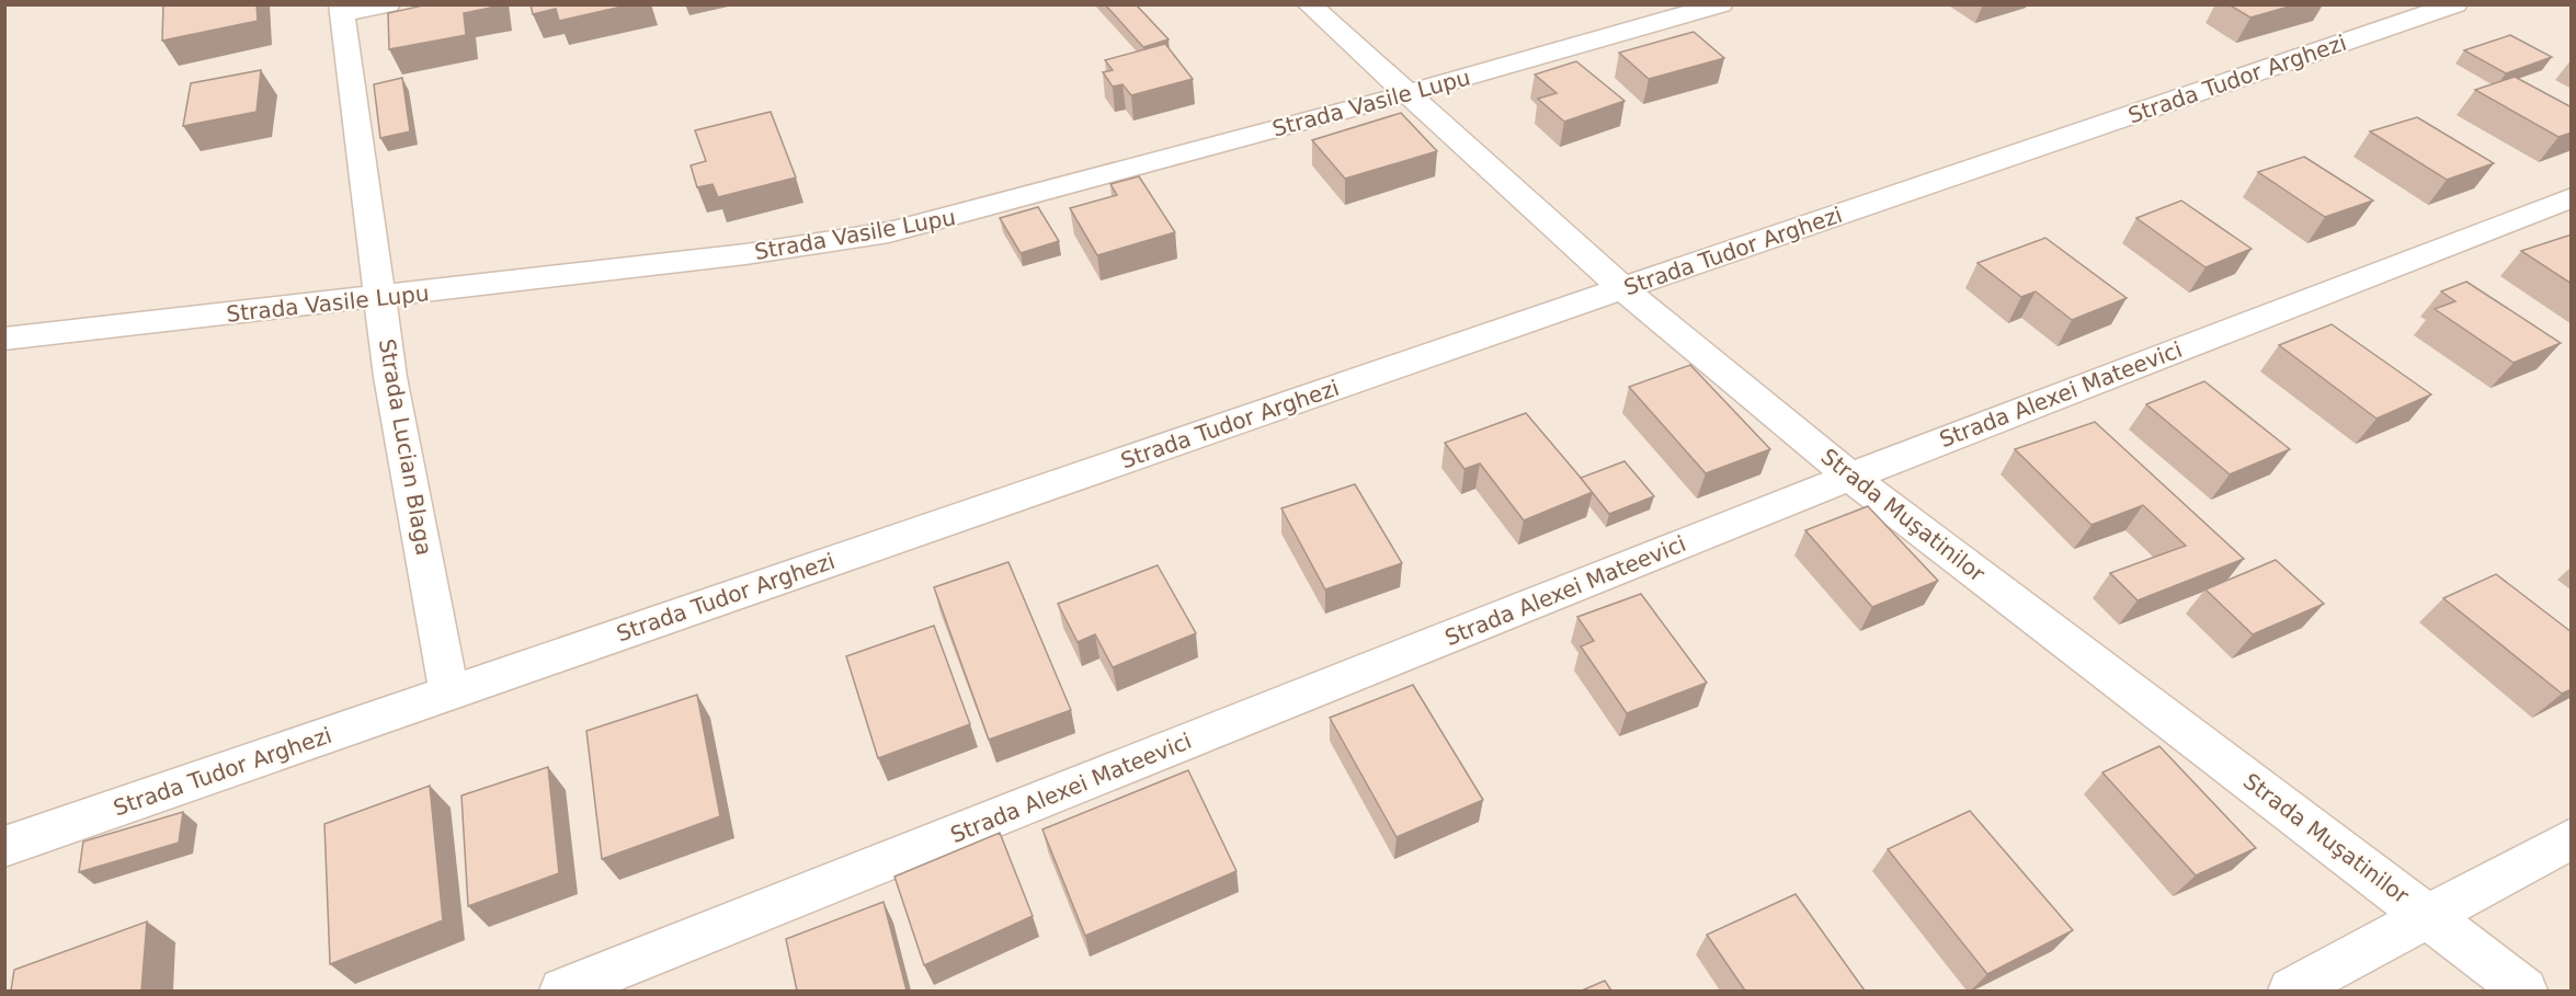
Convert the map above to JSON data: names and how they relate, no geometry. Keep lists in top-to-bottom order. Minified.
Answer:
{"streets":{"street":["Strada Tudor Arghezi","Strada Vasile Lupu","Strada Alexei Mateevici","Strada Lucian Blaga","Strada Muşatinilor"]},"crossings":[["Strada Tudor Arghezi","Strada Lucian Blaga"],["Strada Tudor Arghezi","Strada Muşatinilor"],["Strada Vasile Lupu","Strada Lucian Blaga"],["Strada Vasile Lupu","Strada Muşatinilor"],["Strada Alexei Mateevici","Strada Muşatinilor"]]}
